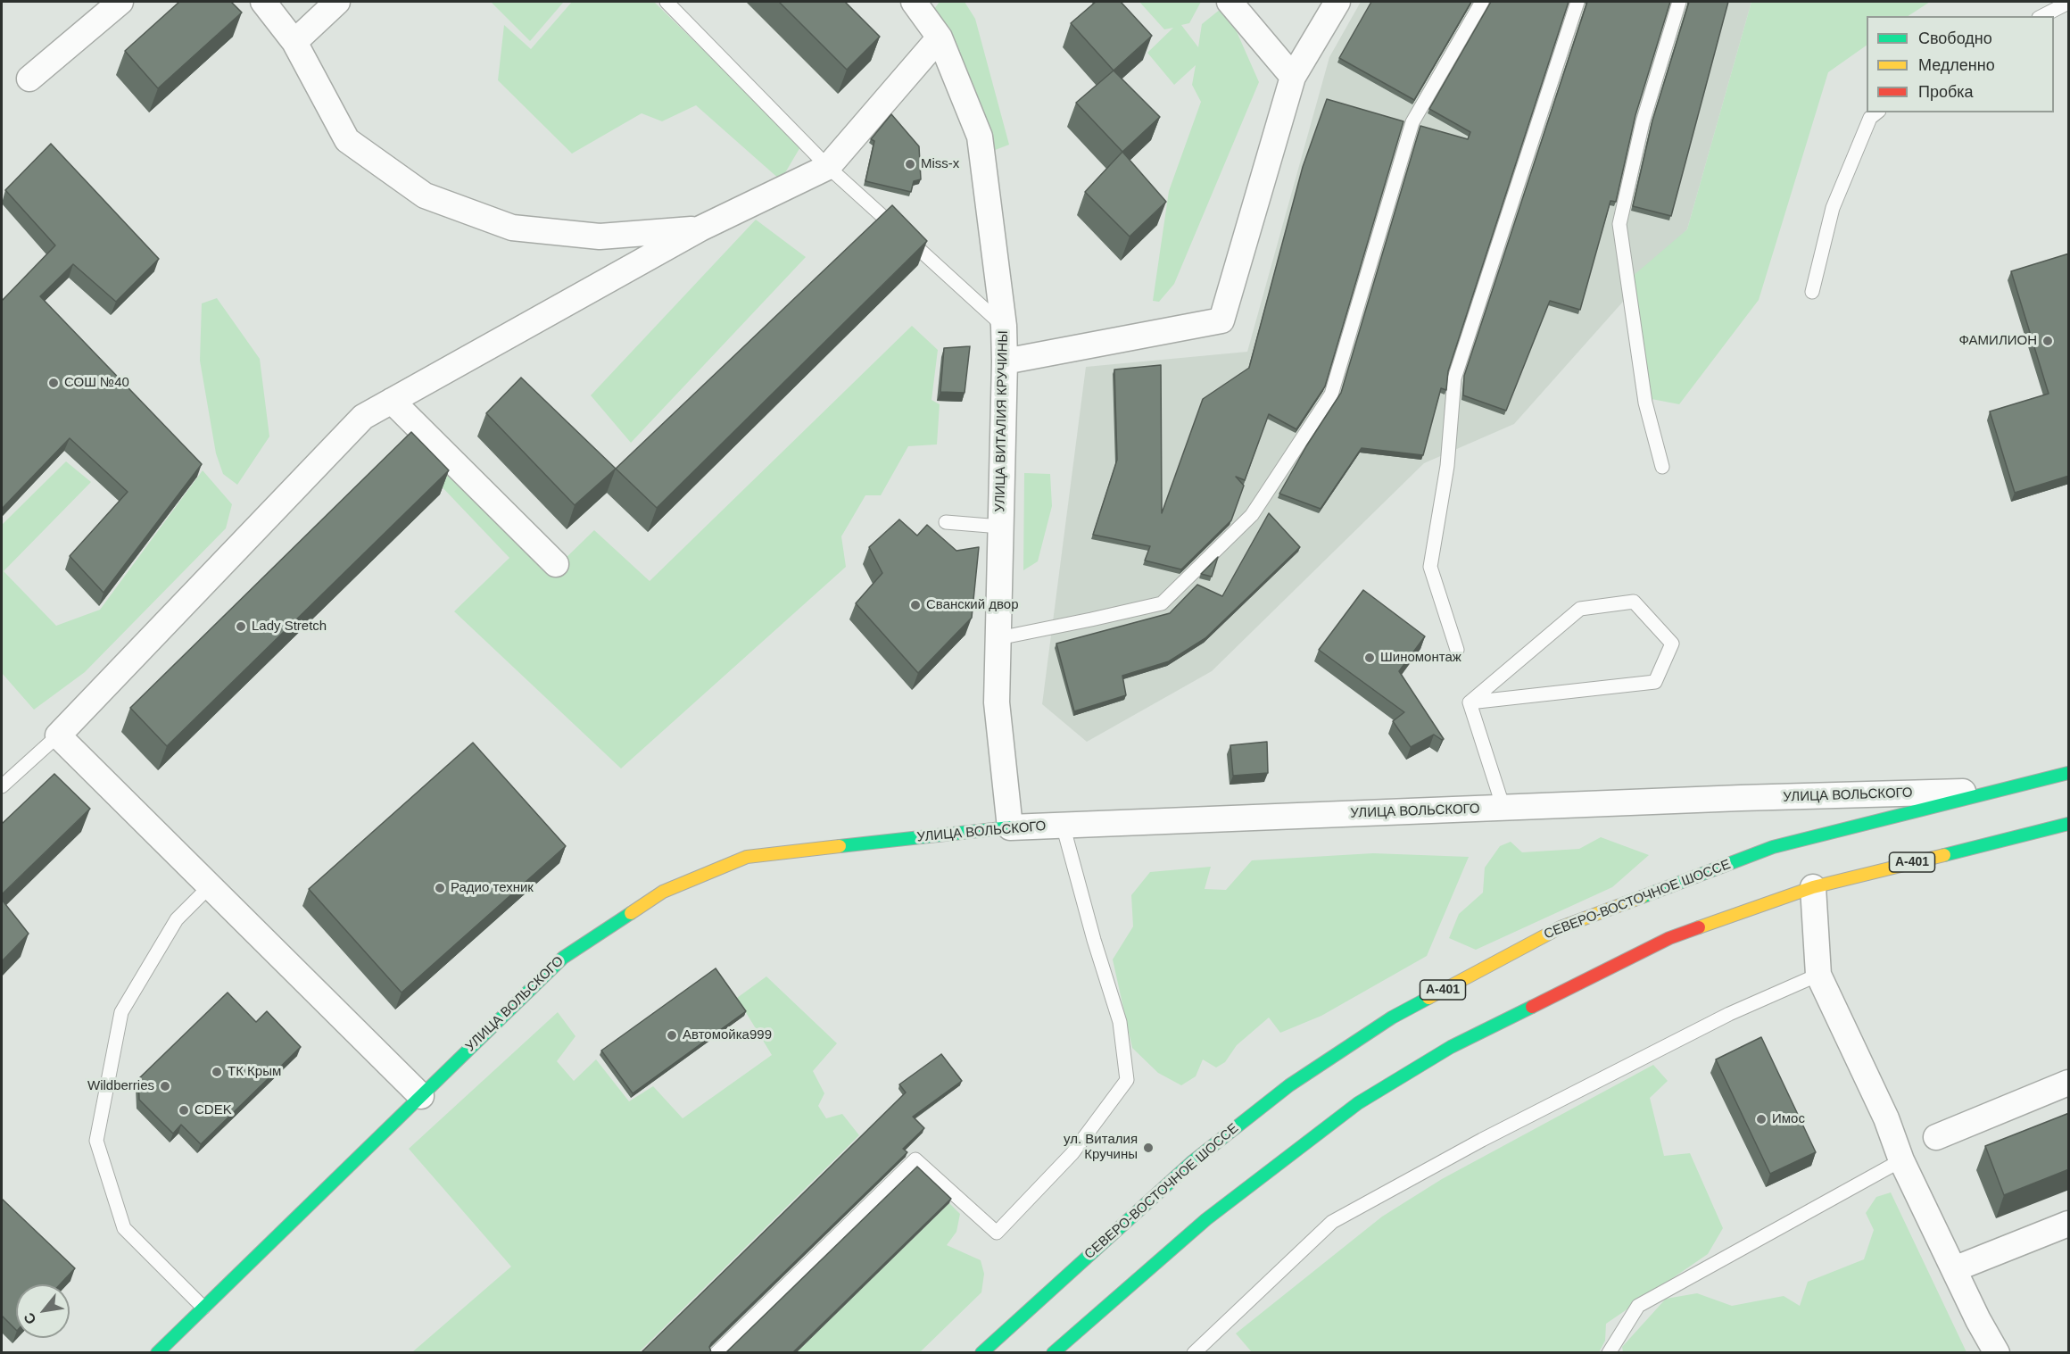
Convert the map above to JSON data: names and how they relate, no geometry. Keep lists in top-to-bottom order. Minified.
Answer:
{"streets":{"main road":["УЛИЦА ВОЛЬСКОГО","А-401","СЕВЕРО-ВОСТОЧНОЕ ШОССЕ"],"street":["УЛИЦА ВИТАЛИЯ КРУЧИНЫ"]},"crossings":[["УЛИЦА ВИТАЛИЯ КРУЧИНЫ","УЛИЦА ВОЛЬСКОГО"],["УЛИЦА ВОЛЬСКОГО","СЕВЕРО-ВОСТОЧНОЕ ШОССЕ"]],"places":["Miss-x","ФАМИЛИОН","СОШ №40","Сванский двор","Lady Stretch","Шиномонтаж","Радио техник","Автомойка999","ТК Крым","Wildberries","CDEK","Имос","ул. Виталия Кручины"],"legend":["Свободно","Медленно","Пробка"],"north":"bottom left"}
